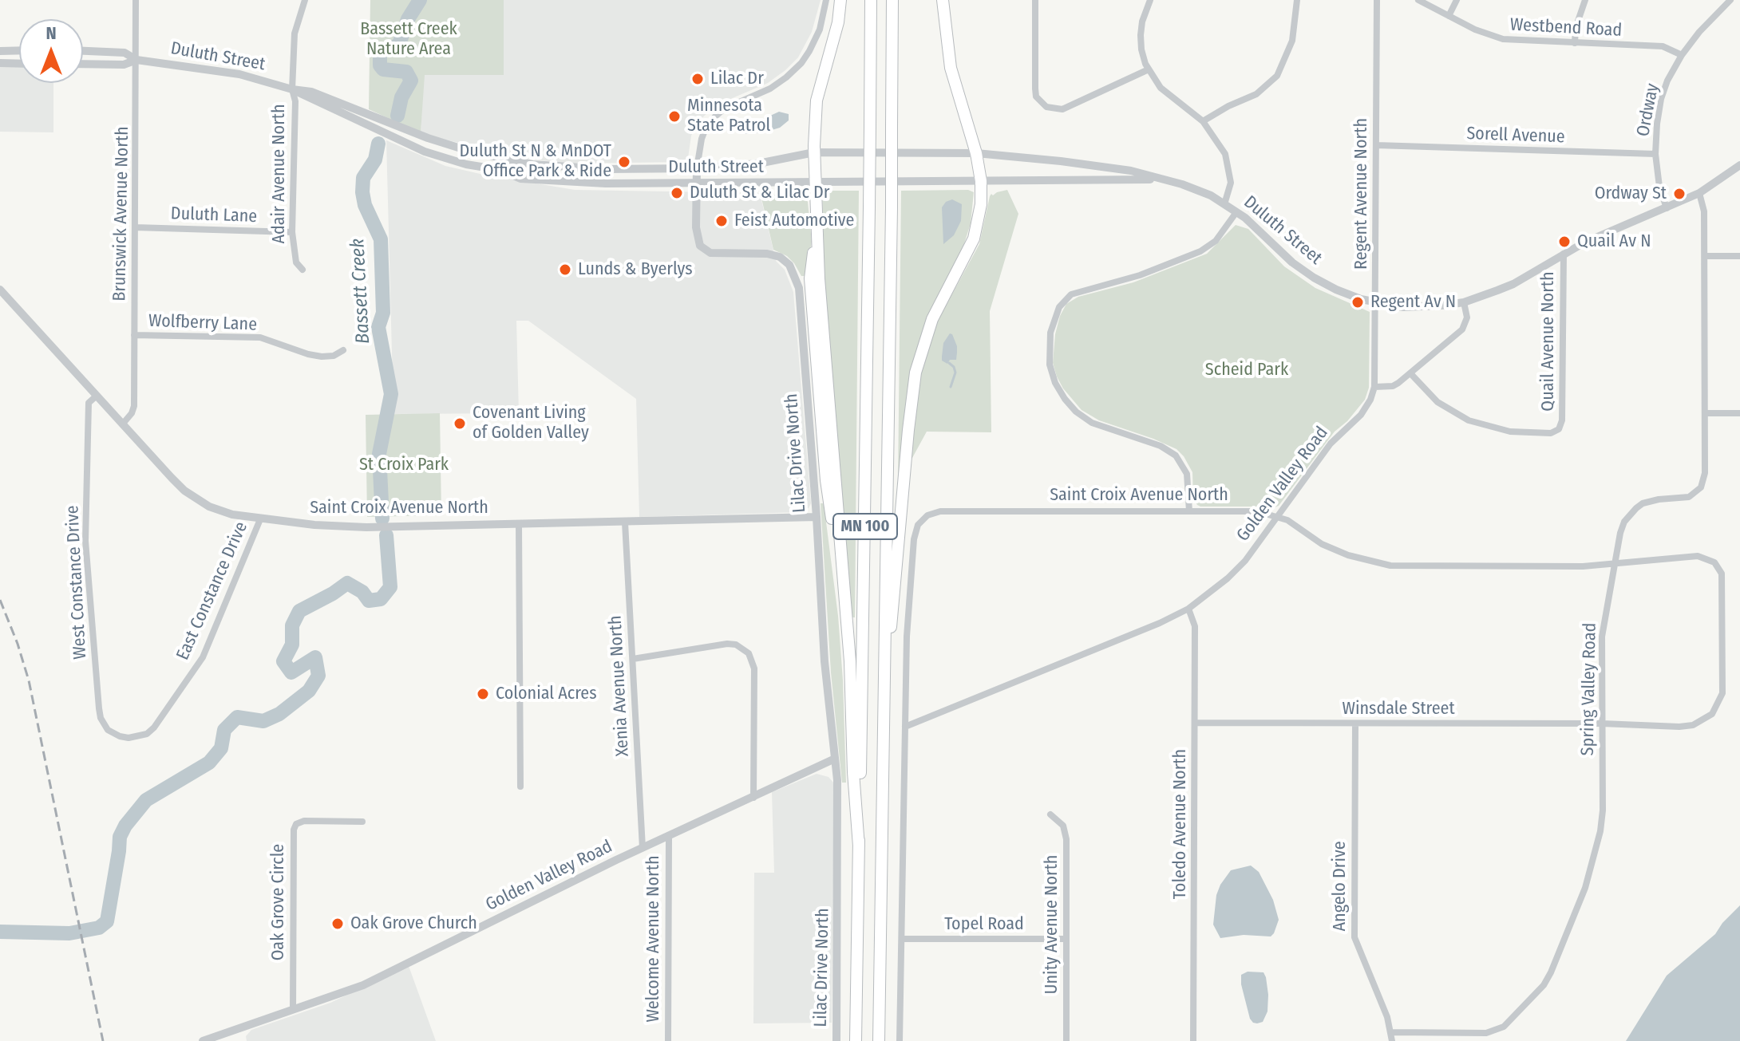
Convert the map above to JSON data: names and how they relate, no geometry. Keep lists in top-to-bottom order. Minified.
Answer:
{"streets":{"highway":["MN 100"],"street":["Westbend Road","Duluth Street","Ordway","Sorell Avenue","Adair Avenue North","Regent Avenue North","Brunswick Avenue North","Duluth Lane","Wolfberry Lane","Quail Avenue North","Lilac Drive North","Golden Valley Road","Saint Croix Avenue North","West Constance Drive","East Constance Drive","Xenia Avenue North","Spring Valley Road","Winsdale Street","Toledo Avenue North","Angelo Drive","Oak Grove Circle","Topel Road","Unity Avenue North","Welcome Avenue North"]},"crossings":[["Westbend Road","Ordway"],["Duluth Street","Adair Avenue North"],["Duluth Street","Regent Avenue North"],["Duluth Street","Brunswick Avenue North"],["Duluth Street","Lilac Drive North"],["Ordway","Sorell Avenue"],["Sorell Avenue","Regent Avenue North"],["Adair Avenue North","Duluth Lane"],["Regent Avenue North","Golden Valley Road"],["Brunswick Avenue North","Duluth Lane"],["Brunswick Avenue North","Wolfberry Lane"],["Brunswick Avenue North","Saint Croix Avenue North"],["Lilac Drive North","Golden Valley Road"],["Lilac Drive North","Saint Croix Avenue North"],["Golden Valley Road","Saint Croix Avenue North"],["Golden Valley Road","Xenia Avenue North"],["Golden Valley Road","Toledo Avenue North"],["Golden Valley Road","Oak Grove Circle"],["Golden Valley Road","Welcome Avenue North"],["Saint Croix Avenue North","West Constance Drive"],["Saint Croix Avenue North","East Constance Drive"],["Saint Croix Avenue North","Xenia Avenue North"],["Saint Croix Avenue North","Spring Valley Road"],["Saint Croix Avenue North","Winsdale Street"],["West Constance Drive","East Constance Drive"],["Spring Valley Road","Winsdale Street"],["Spring Valley Road","Angelo Drive"],["Winsdale Street","Toledo Avenue North"],["Winsdale Street","Angelo Drive"],["Topel Road","Unity Avenue North"]],"water":["Bassett Creek"],"parks":["Bassett Creek Nature Area","Scheid Park","St Croix Park"],"places":["Lilac Dr","Minnesota State Patrol","Duluth St N & MnDOT Office Park & Ride","Duluth St & Lilac Dr","Ordway St","Feist Automotive","Quail Av N","Lunds & Byerlys","Regent Av N","Covenant Living of Golden Valley","Colonial Acres","Oak Grove Church"],"north":"top"}
